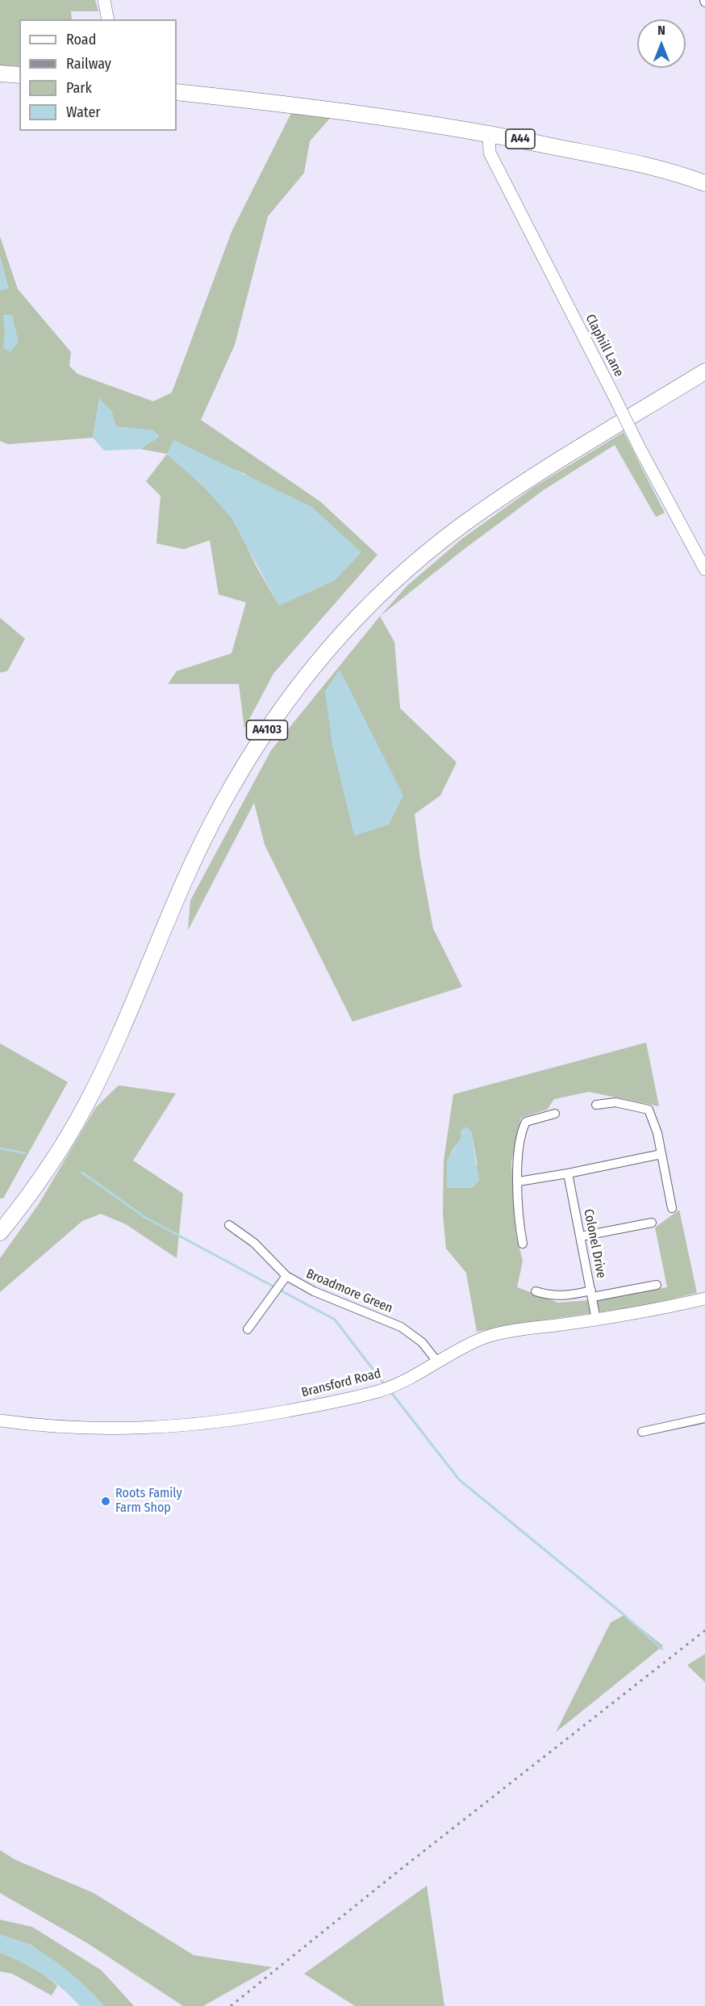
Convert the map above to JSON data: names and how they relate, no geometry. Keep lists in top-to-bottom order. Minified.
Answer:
{"streets":{"highway":["A44","A4103"],"street":["Claphill Lane","Colonel Drive","Broadmore Green","Bransford Road"]},"crossings":[["A44","Claphill Lane"],["Colonel Drive","Bransford Road"],["Broadmore Green","Bransford Road"]],"places":["Roots Family Farm Shop"],"legend":["Road","Railway","Park","Water"],"north":"top"}
